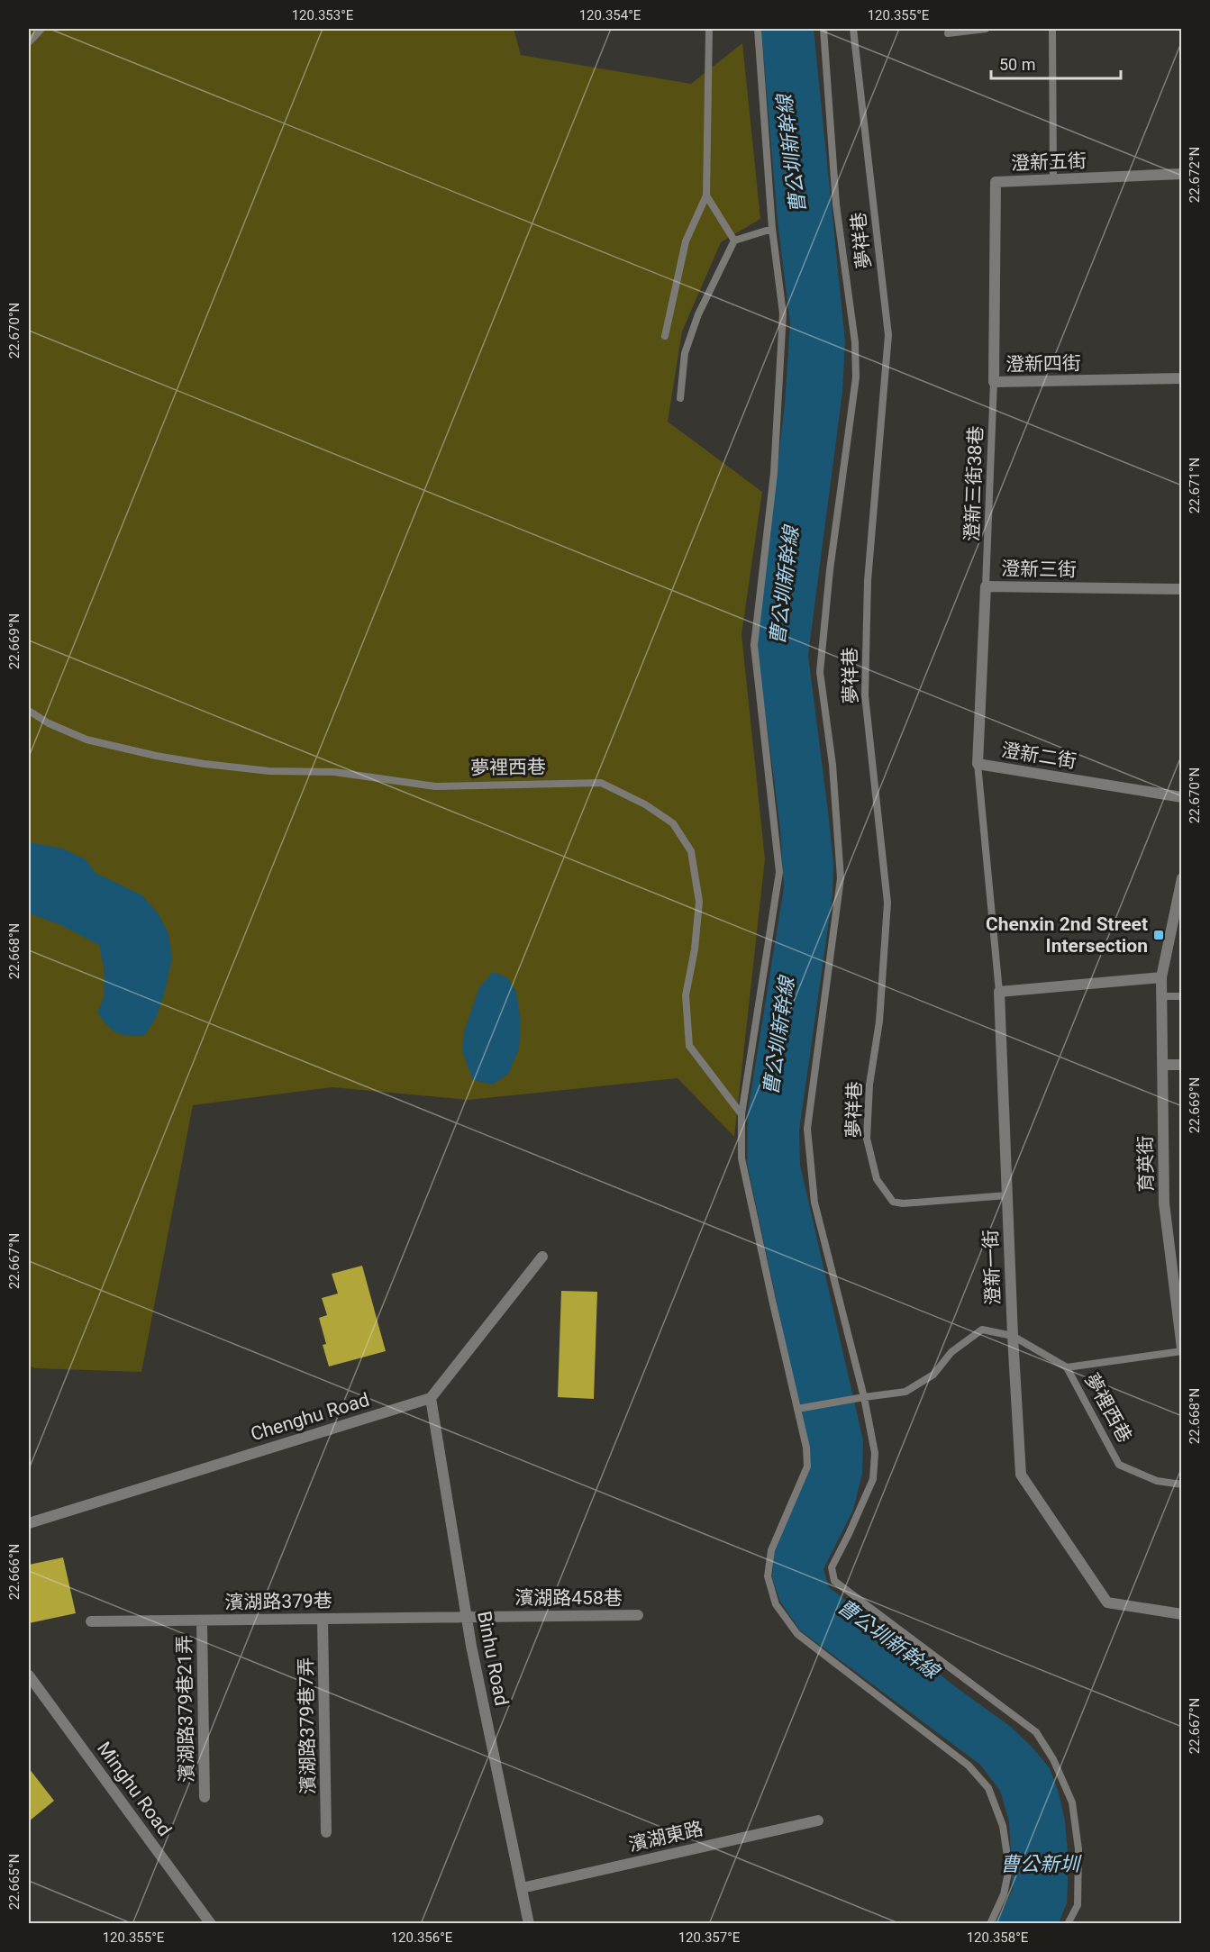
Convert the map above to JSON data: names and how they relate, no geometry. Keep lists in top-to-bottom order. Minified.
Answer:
{"streets":{"street":["澄新五街","澄新四街","澄新三街","澄新二街","育英街","澄新一街","Chenghu Road","濱湖路458巷","濱湖路379巷","Binhu Road","濱湖路379巷21弄","濱湖路379巷7弄","Minghu Road","濱湖東路"],"lane":["夢祥巷","澄新三街38巷","夢裡西巷"]},"crossings":[["澄新五街","澄新四街"],["夢祥巷","澄新一街"],["澄新四街","澄新三街38巷"],["澄新三街38巷","澄新三街"],["澄新三街","澄新二街"],["夢裡西巷","育英街"],["夢裡西巷","澄新一街"],["Chenghu Road","Binhu Road"],["濱湖路458巷","濱湖路379巷"],["濱湖路458巷","Binhu Road"],["濱湖路379巷","Binhu Road"],["濱湖路379巷","濱湖路379巷21弄"],["濱湖路379巷","濱湖路379巷7弄"],["Binhu Road","濱湖東路"]],"water":["曹公圳新幹線","曹公新圳"],"places":{"transit":["Chenxin 2nd Street Intersection"]},"scale_bar":"50 m","coordinates":["120.353°E","120.354°E","120.355°E","22.672°N","22.670°N","22.671°N","22.669°N","22.668°N","22.667°N","22.666°N","22.665°N","120.356°E","120.357°E","120.358°E"]}
